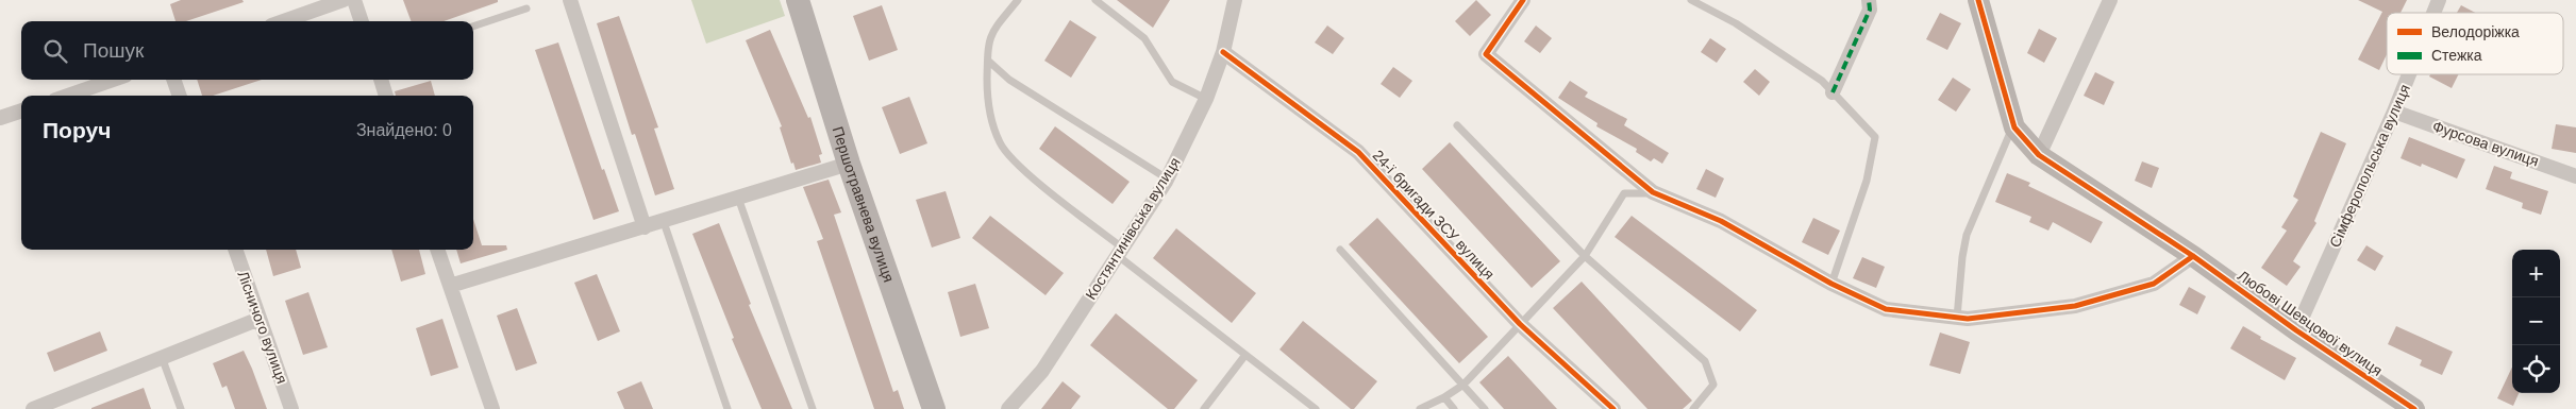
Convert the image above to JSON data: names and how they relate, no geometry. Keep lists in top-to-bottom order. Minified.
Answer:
{"streets":{"main road":["Першотравнева вулиця"],"street":["Фурсова вулиця","Сімферопольська вулиця","24-ї бригади ЗСУ вулиця","Костянтинівська вулиця","Любові Шевцової вулиця","Лісничого вулиця"]},"crossings":[["Фурсова вулиця","Сімферопольська вулиця"],["Сімферопольська вулиця","Любові Шевцової вулиця"],["24-ї бригади ЗСУ вулиця","Костянтинівська вулиця"]],"legend":["Велодоріжка","Стежка"],"page":{"search":"Пошук","heading":["Поруч","Знайдено: 0"],"map_buttons":["+","−"]}}
